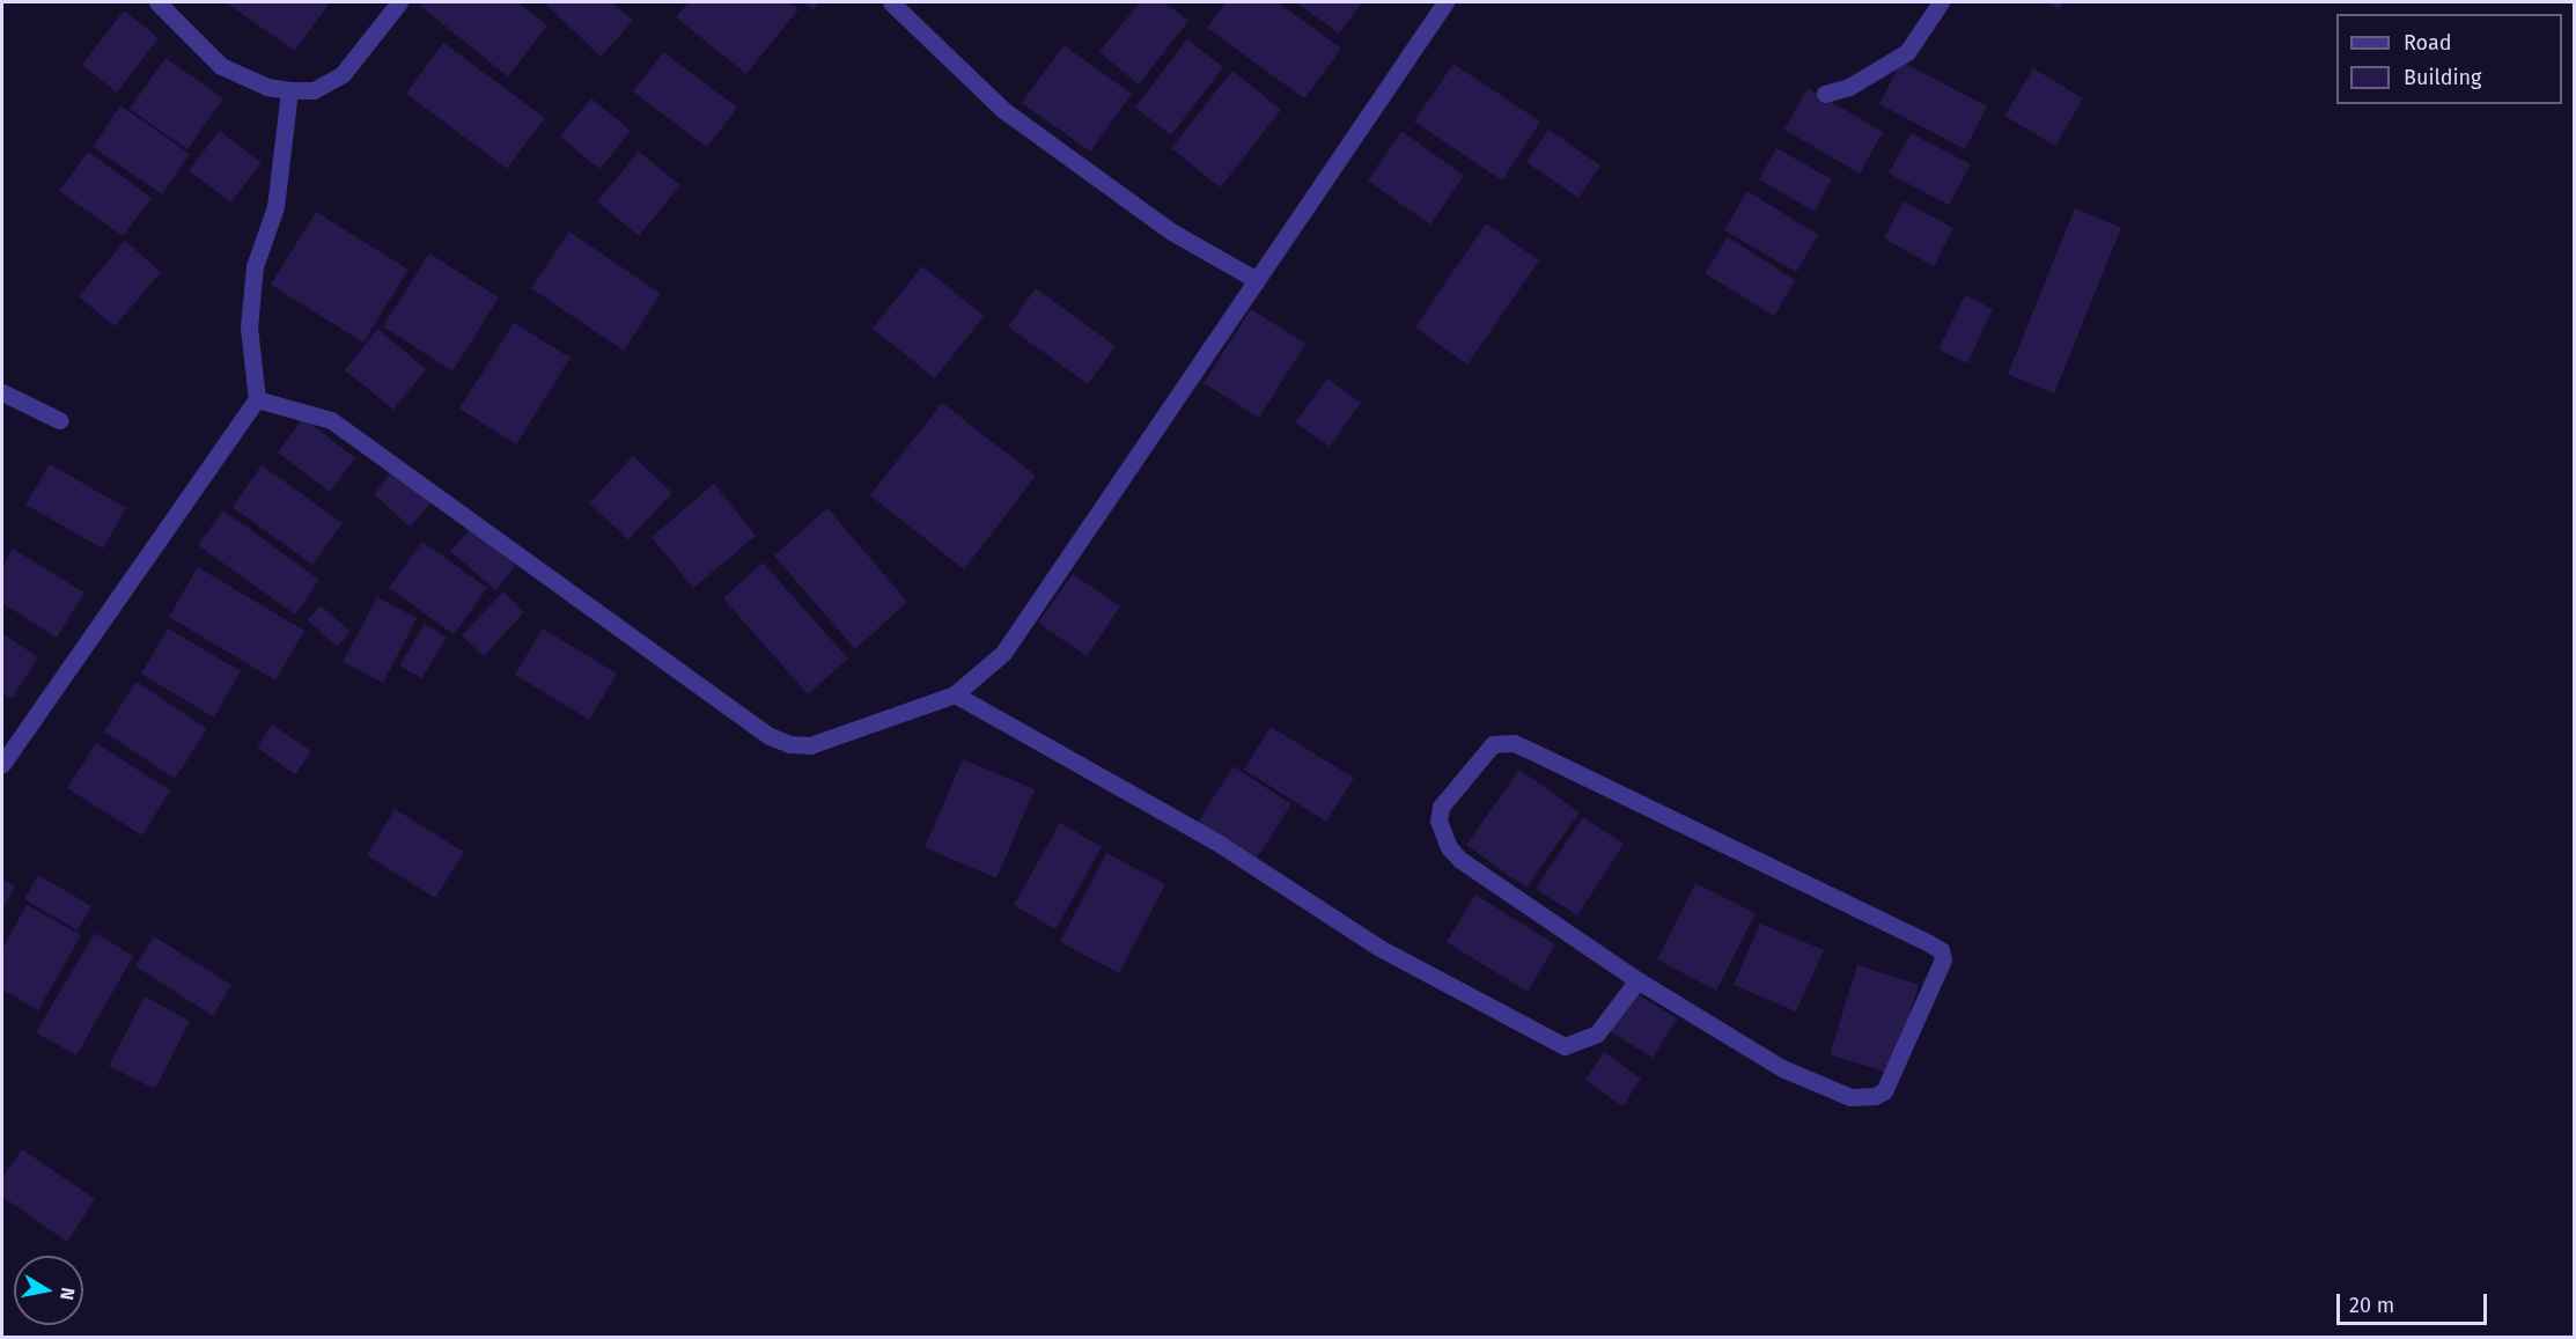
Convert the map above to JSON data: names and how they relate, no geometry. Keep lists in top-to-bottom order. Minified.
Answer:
{"legend":["Road","Building"],"scale_bar":"20 m","north":"right"}
